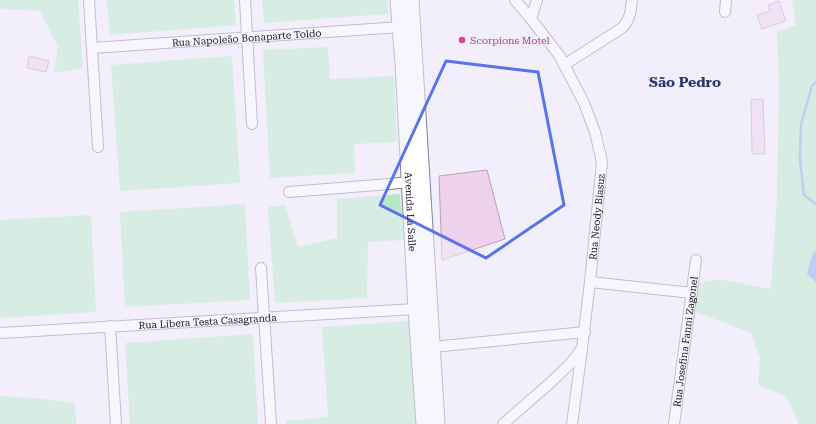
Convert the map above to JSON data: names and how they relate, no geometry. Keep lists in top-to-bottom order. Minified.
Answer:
{"streets":{"main road":["Avenida La Salle"],"street":["Rua Napoleão Bonaparte Toldo","Rua Neody Biasuz","Rua Libera Testa Casagranda","Rua Josefina Fanni Zagonel"]},"crossings":[["Rua Napoleão Bonaparte Toldo","Avenida La Salle"],["Avenida La Salle","Rua Libera Testa Casagranda"]],"districts":["São Pedro"],"places":["Scorpions Motel"]}
